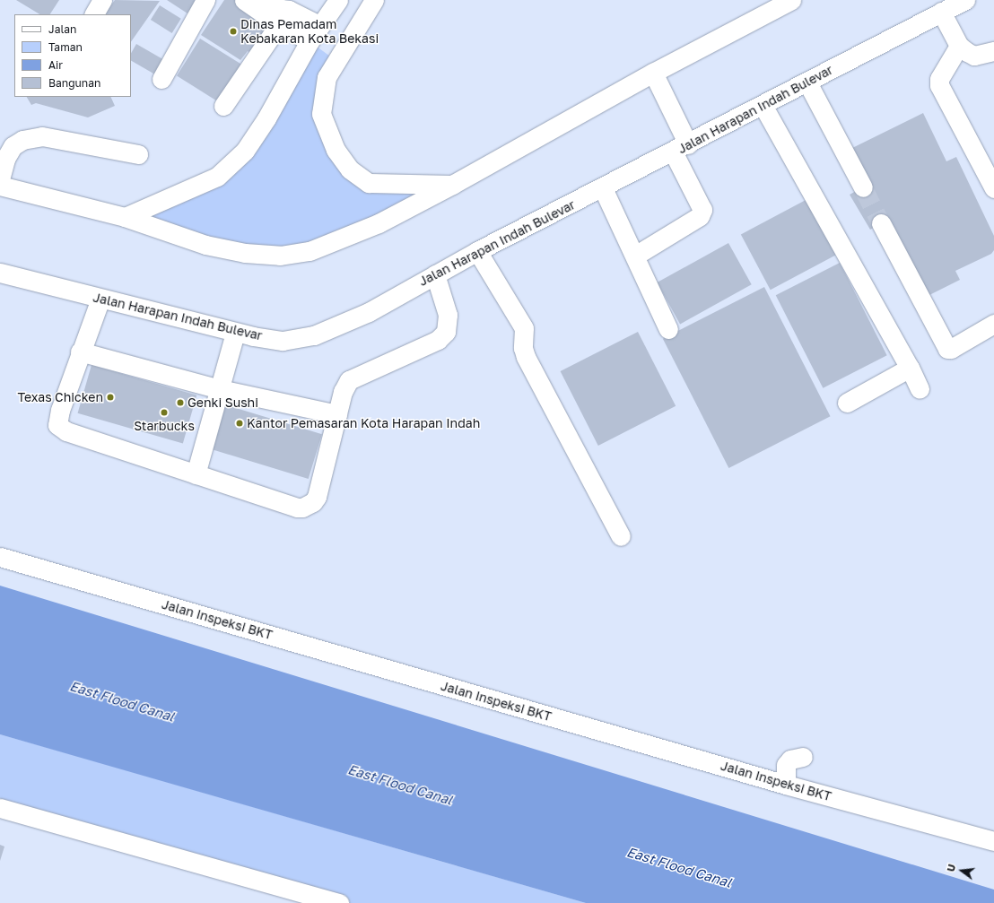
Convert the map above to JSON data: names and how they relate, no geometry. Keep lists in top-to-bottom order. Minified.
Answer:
{"streets":{"street":["Jalan Harapan Indah Bulevar","Jalan Inspeksi BKT"]},"water":["East Flood Canal"],"places":["Dinas Pemadam Kebakaran Kota Bekasi","Texas Chicken","Genki Sushi","Starbucks","Kantor Pemasaran Kota Harapan Indah"],"legend":["Jalan","Taman","Air","Bangunan"],"north":"left"}
